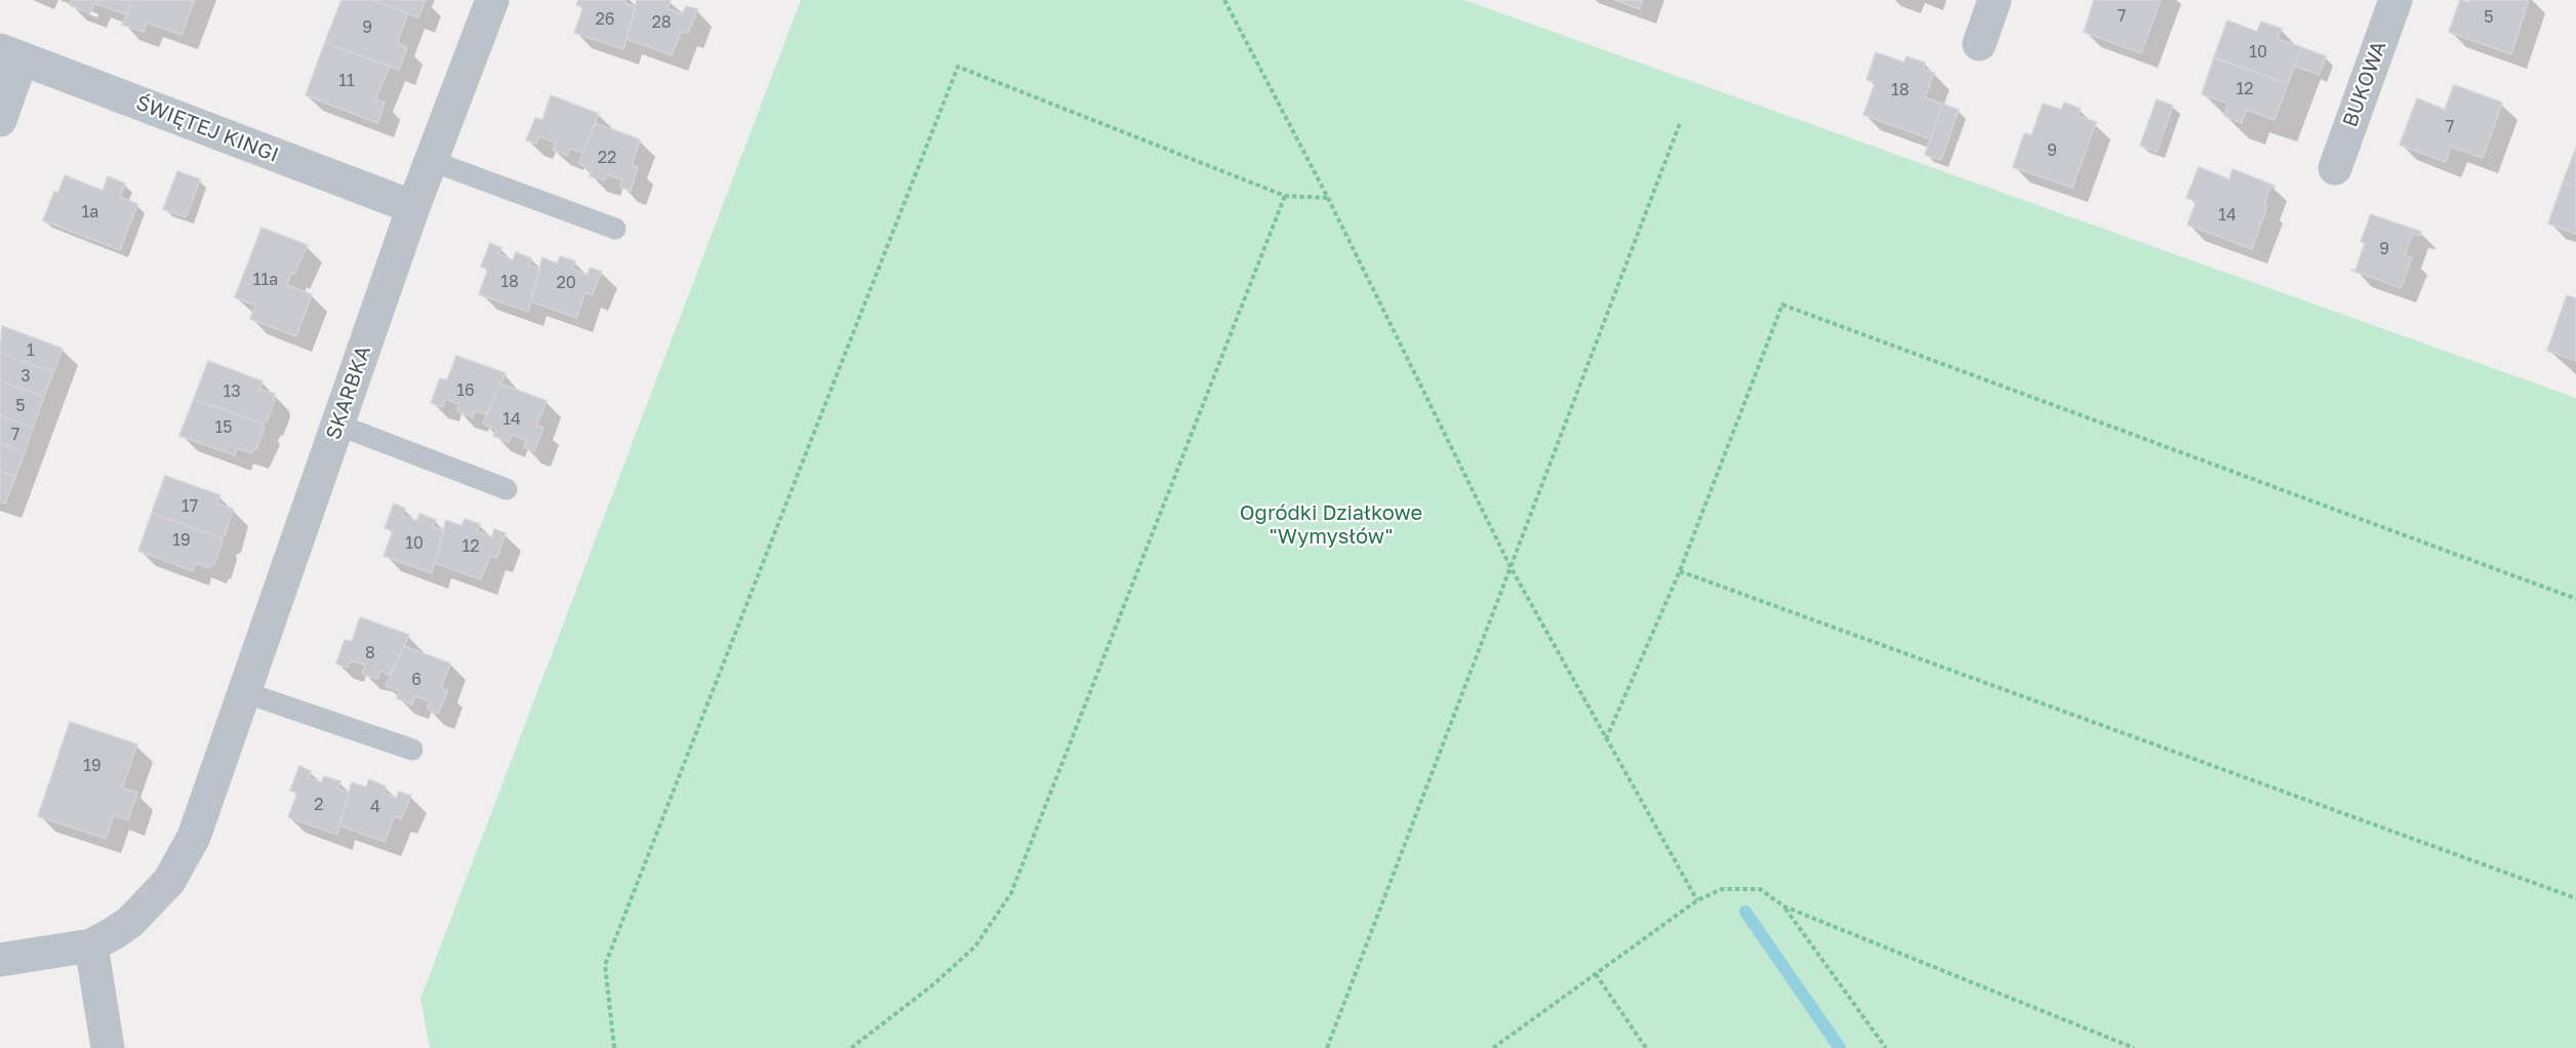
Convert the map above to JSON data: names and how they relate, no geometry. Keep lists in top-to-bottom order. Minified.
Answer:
{"streets":{"street":["BUKOWA","ŚWIĘTEJ KINGI","SKARBKA"]},"crossings":[["ŚWIĘTEJ KINGI","SKARBKA"]],"parks":["Ogródki Działkowe \"Wymysłów\""],"house_numbers":["7","5","26","28","9","10","11","12","18","7","9","22","1a","14","9","11a","18","20","1","3","16","13","5","14","15","7","17","19","10","12","8","6","19","2","4"]}
